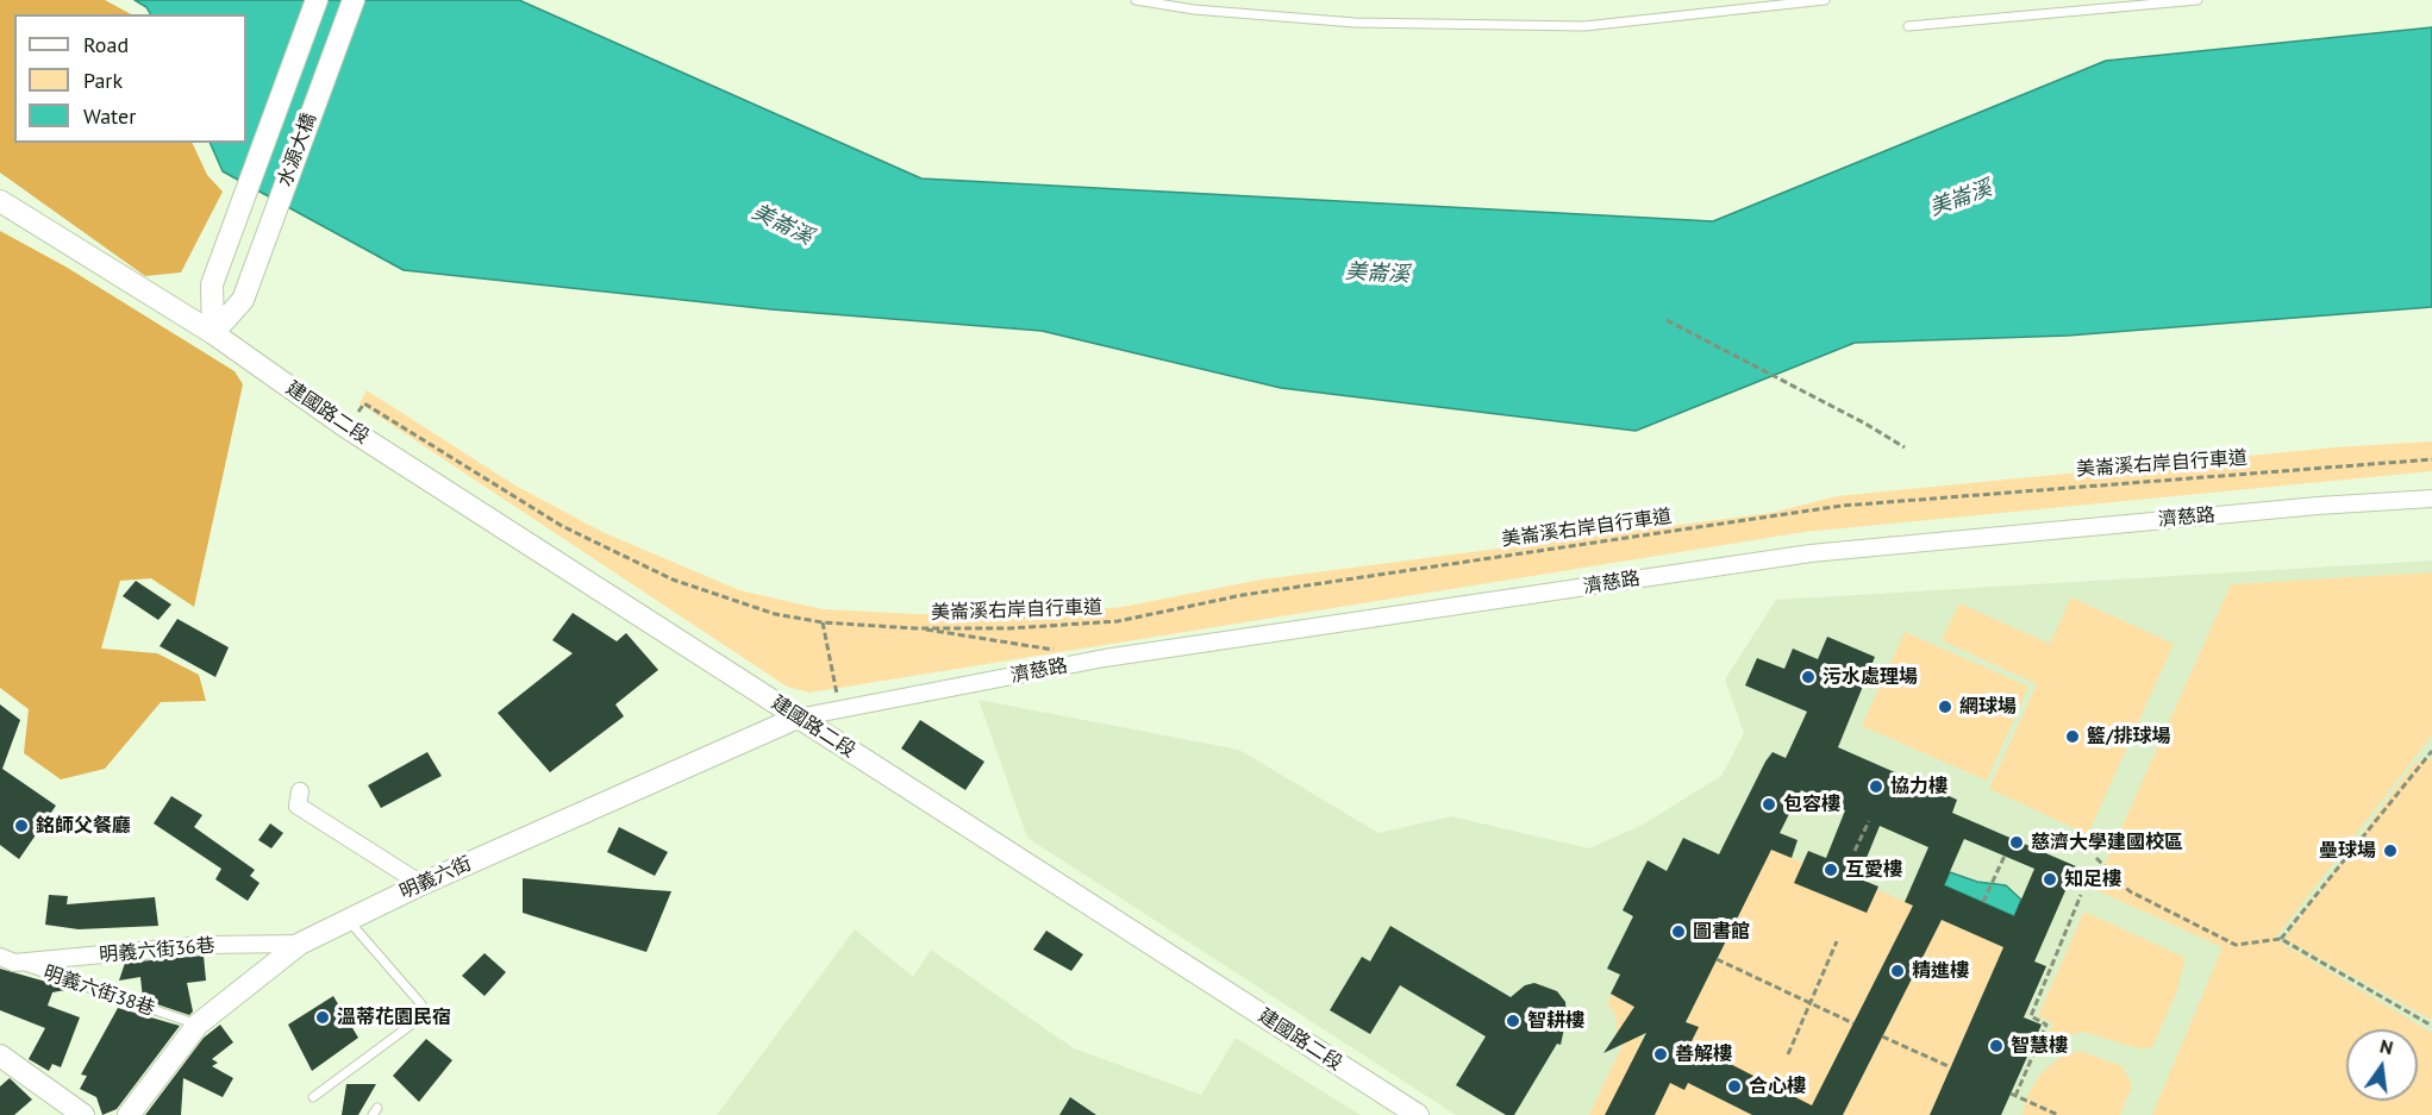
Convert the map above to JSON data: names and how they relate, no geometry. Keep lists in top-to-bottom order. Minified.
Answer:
{"streets":{"street":["水源大橋","建國路二段","濟慈路","明義六街","明義六街36巷"],"lane":["明義六街38巷"],"path":["美崙溪右岸自行車道"]},"crossings":[["水源大橋","建國路二段"],["建國路二段","濟慈路"],["建國路二段","明義六街"],["美崙溪右岸自行車道","濟慈路"],["濟慈路","明義六街"],["明義六街","明義六街36巷"],["明義六街","明義六街38巷"],["明義六街36巷","明義六街38巷"]],"water":["美崙溪"],"places":["污水處理場","網球場","籃/排球場","協力樓","包容樓","銘師父餐廳","慈濟大學建國校區","壘球場","互愛樓","知足樓","圖書館","精進樓","溫蒂花園民宿","智耕樓","智慧樓","善解樓","合心樓"],"legend":["Road","Park","Water"],"north":"top"}
